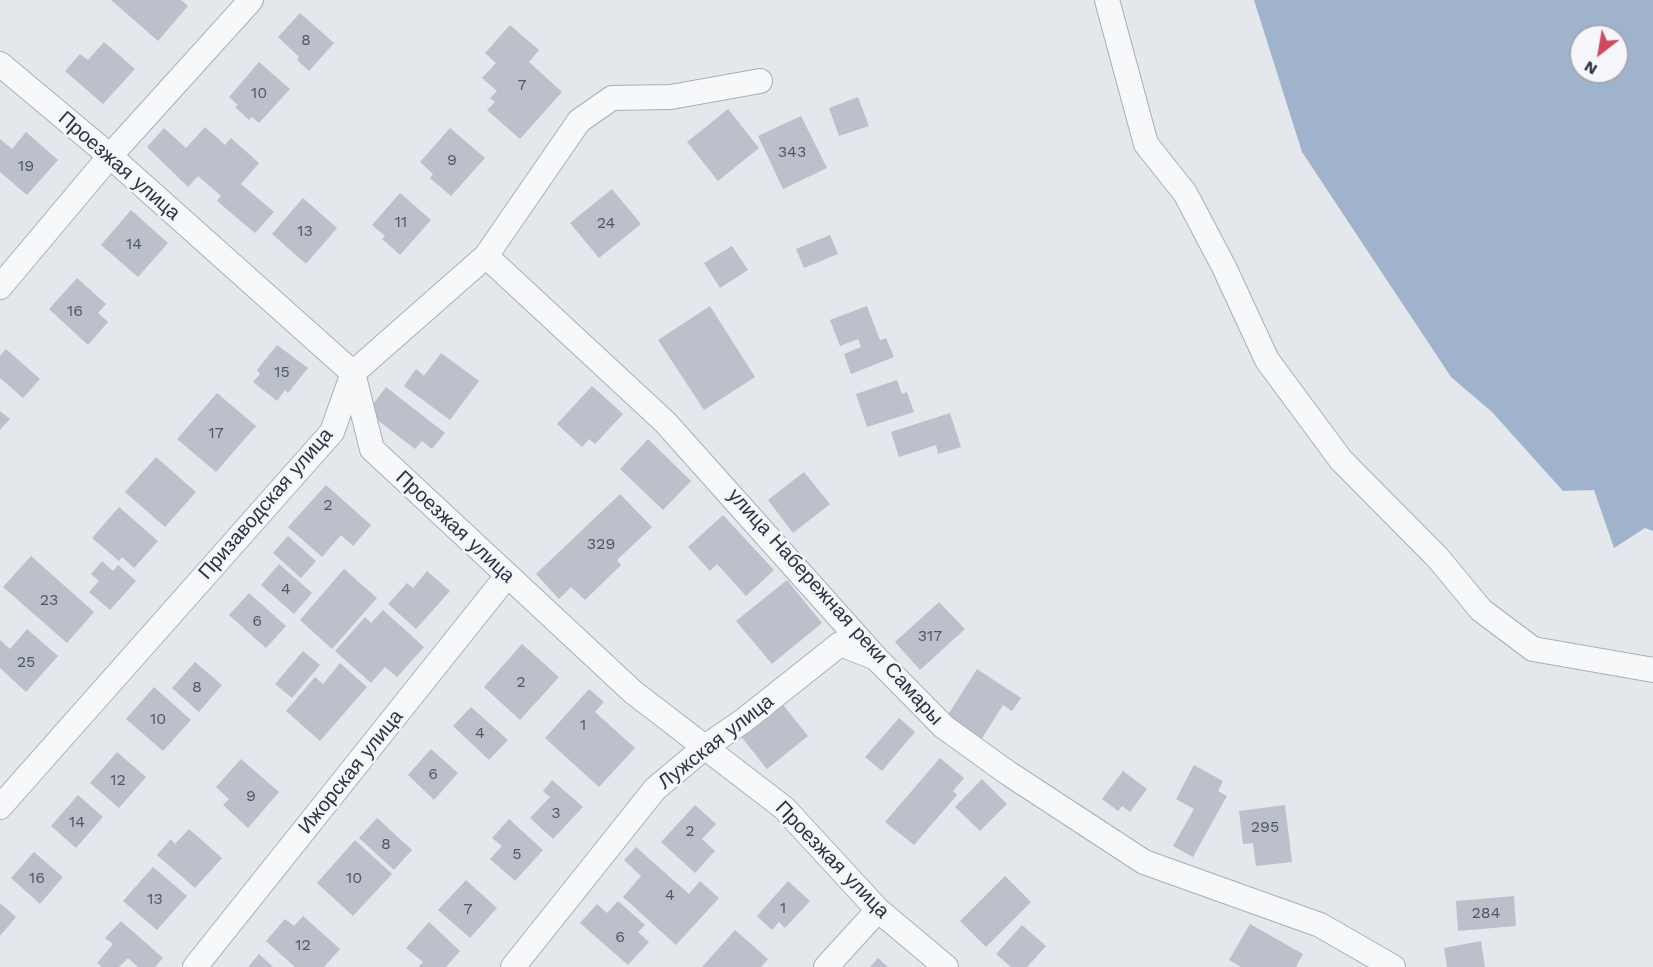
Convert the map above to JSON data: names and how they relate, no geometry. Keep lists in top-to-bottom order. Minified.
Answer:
{"streets":{"street":["Проезжая улица","Призаводская улица","улица Набережная реки Самары","Лужская улица","Ижорская улица"]},"crossings":[["Проезжая улица","Призаводская улица"],["Проезжая улица","Лужская улица"],["Проезжая улица","Ижорская улица"],["Призаводская улица","улица Набережная реки Самары"],["улица Набережная реки Самары","Лужская улица"]],"house_numbers":["8","7","10","343","9","19","11","24","13","14","16","15","17","2","329","4","23","6","317","25","2","8","10","1","4","6","12","9","3","14","295","2","8","5","16","10","4","13","1","7","284","6","12"],"north":"bottom left"}
